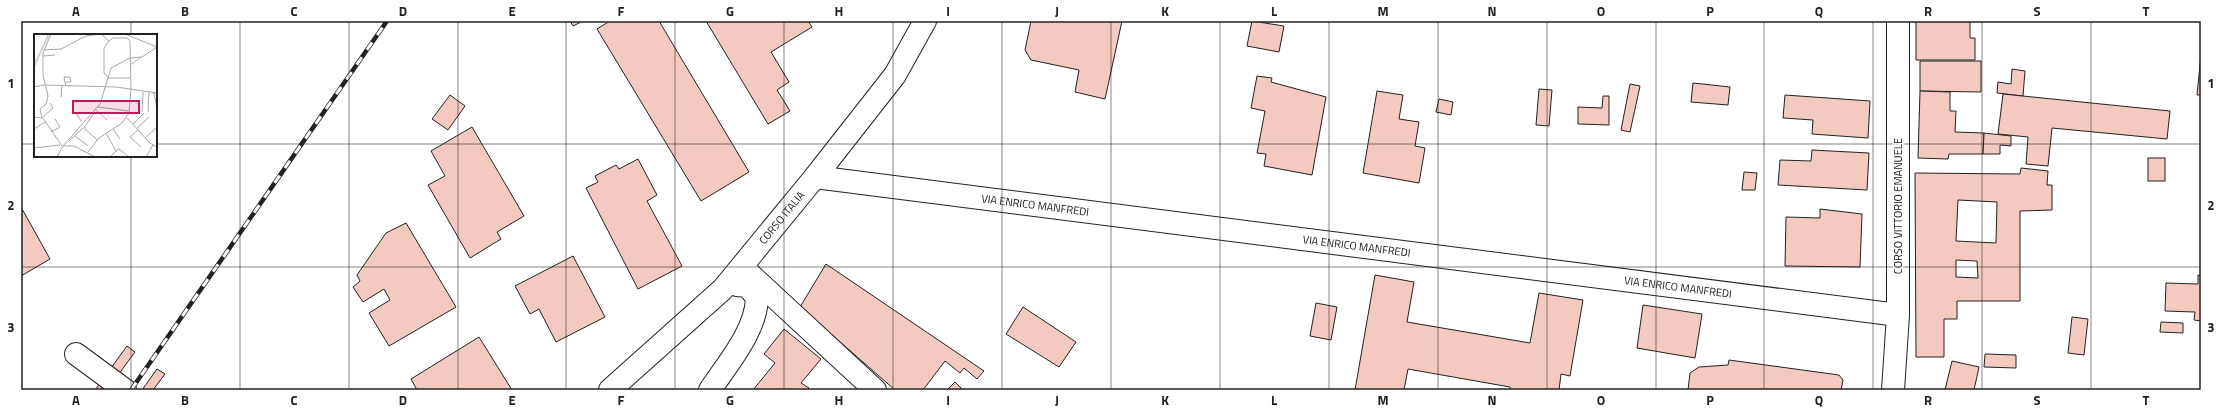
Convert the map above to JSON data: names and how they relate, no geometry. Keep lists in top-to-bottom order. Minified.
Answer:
{"streets":{"street":["VIA ENRICO MANFREDI","CORSO VITTORIO EMANUELE","CORSO ITALIA"]},"crossings":[["VIA ENRICO MANFREDI","CORSO VITTORIO EMANUELE"],["VIA ENRICO MANFREDI","CORSO ITALIA"]],"grid":{"columns":["A","B","C","D","E","F","G","H","I","J","K","L","M","N","O","P","Q","R","S","T"],"rows":["1","2","3"]}}
